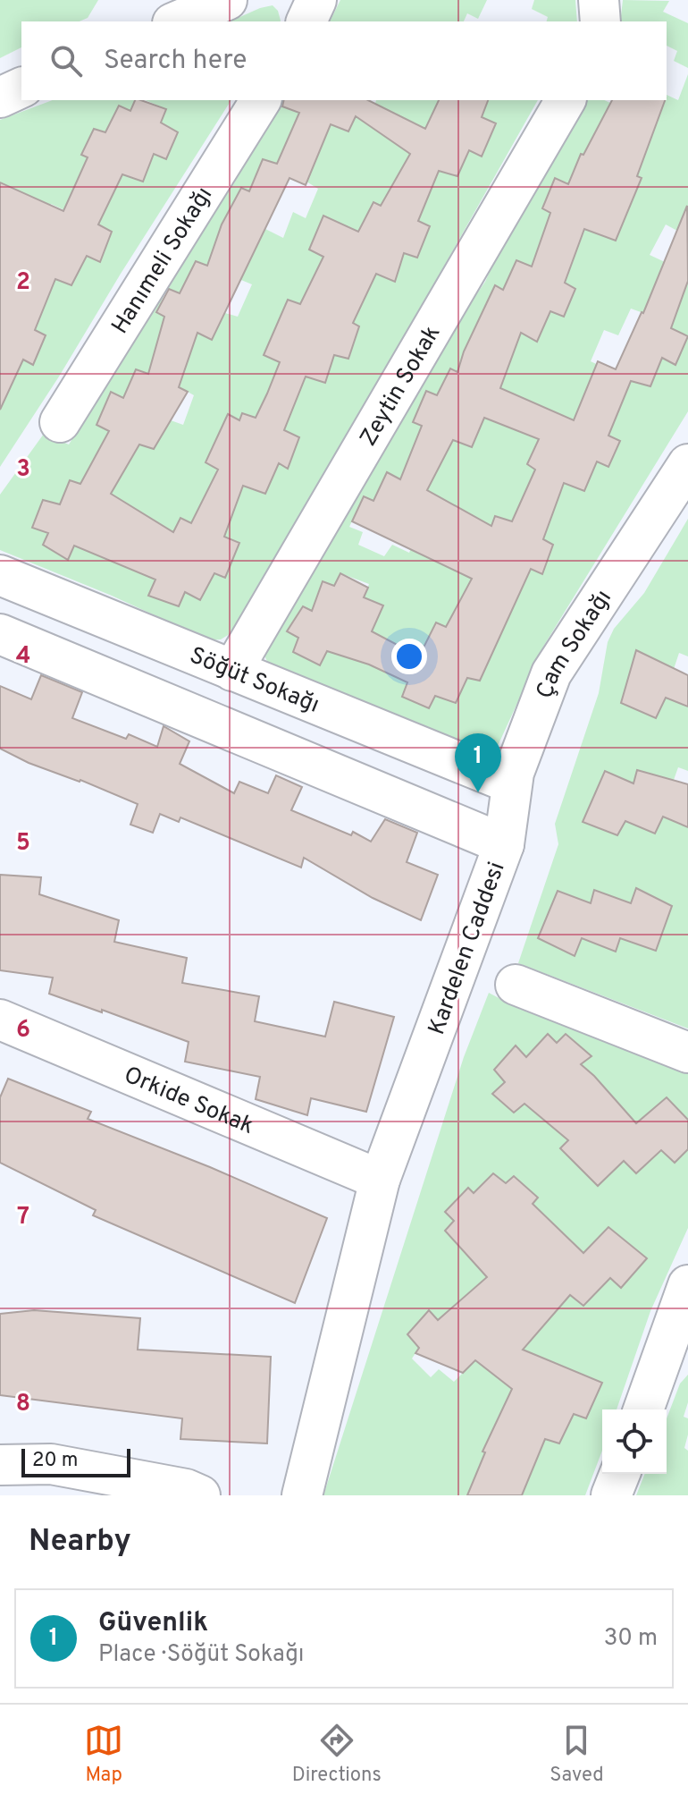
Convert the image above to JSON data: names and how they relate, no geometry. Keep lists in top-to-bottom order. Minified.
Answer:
{"streets":{"street":["Hanımeli Sokağı","Zeytin Sokak","Çam Sokağı","Söğüt Sokağı","Kardelen Caddesi","Orkide Sokak"]},"crossings":[["Zeytin Sokak","Söğüt Sokağı"],["Çam Sokağı","Söğüt Sokağı"],["Çam Sokağı","Kardelen Caddesi"],["Kardelen Caddesi","Orkide Sokak"]],"scale_bar":"20 m","page":{"search":"Search here","pins":"1","scale":"20 m","heading":"Nearby","list":[{"mark":"1","name":"Güvenlik","note":"Place · Söğüt Sokağı","value":"30 m"}],"nav":["Map","Directions","Saved"]},"grid":{"rows":["2","3","4","5","6","7","8"]}}
